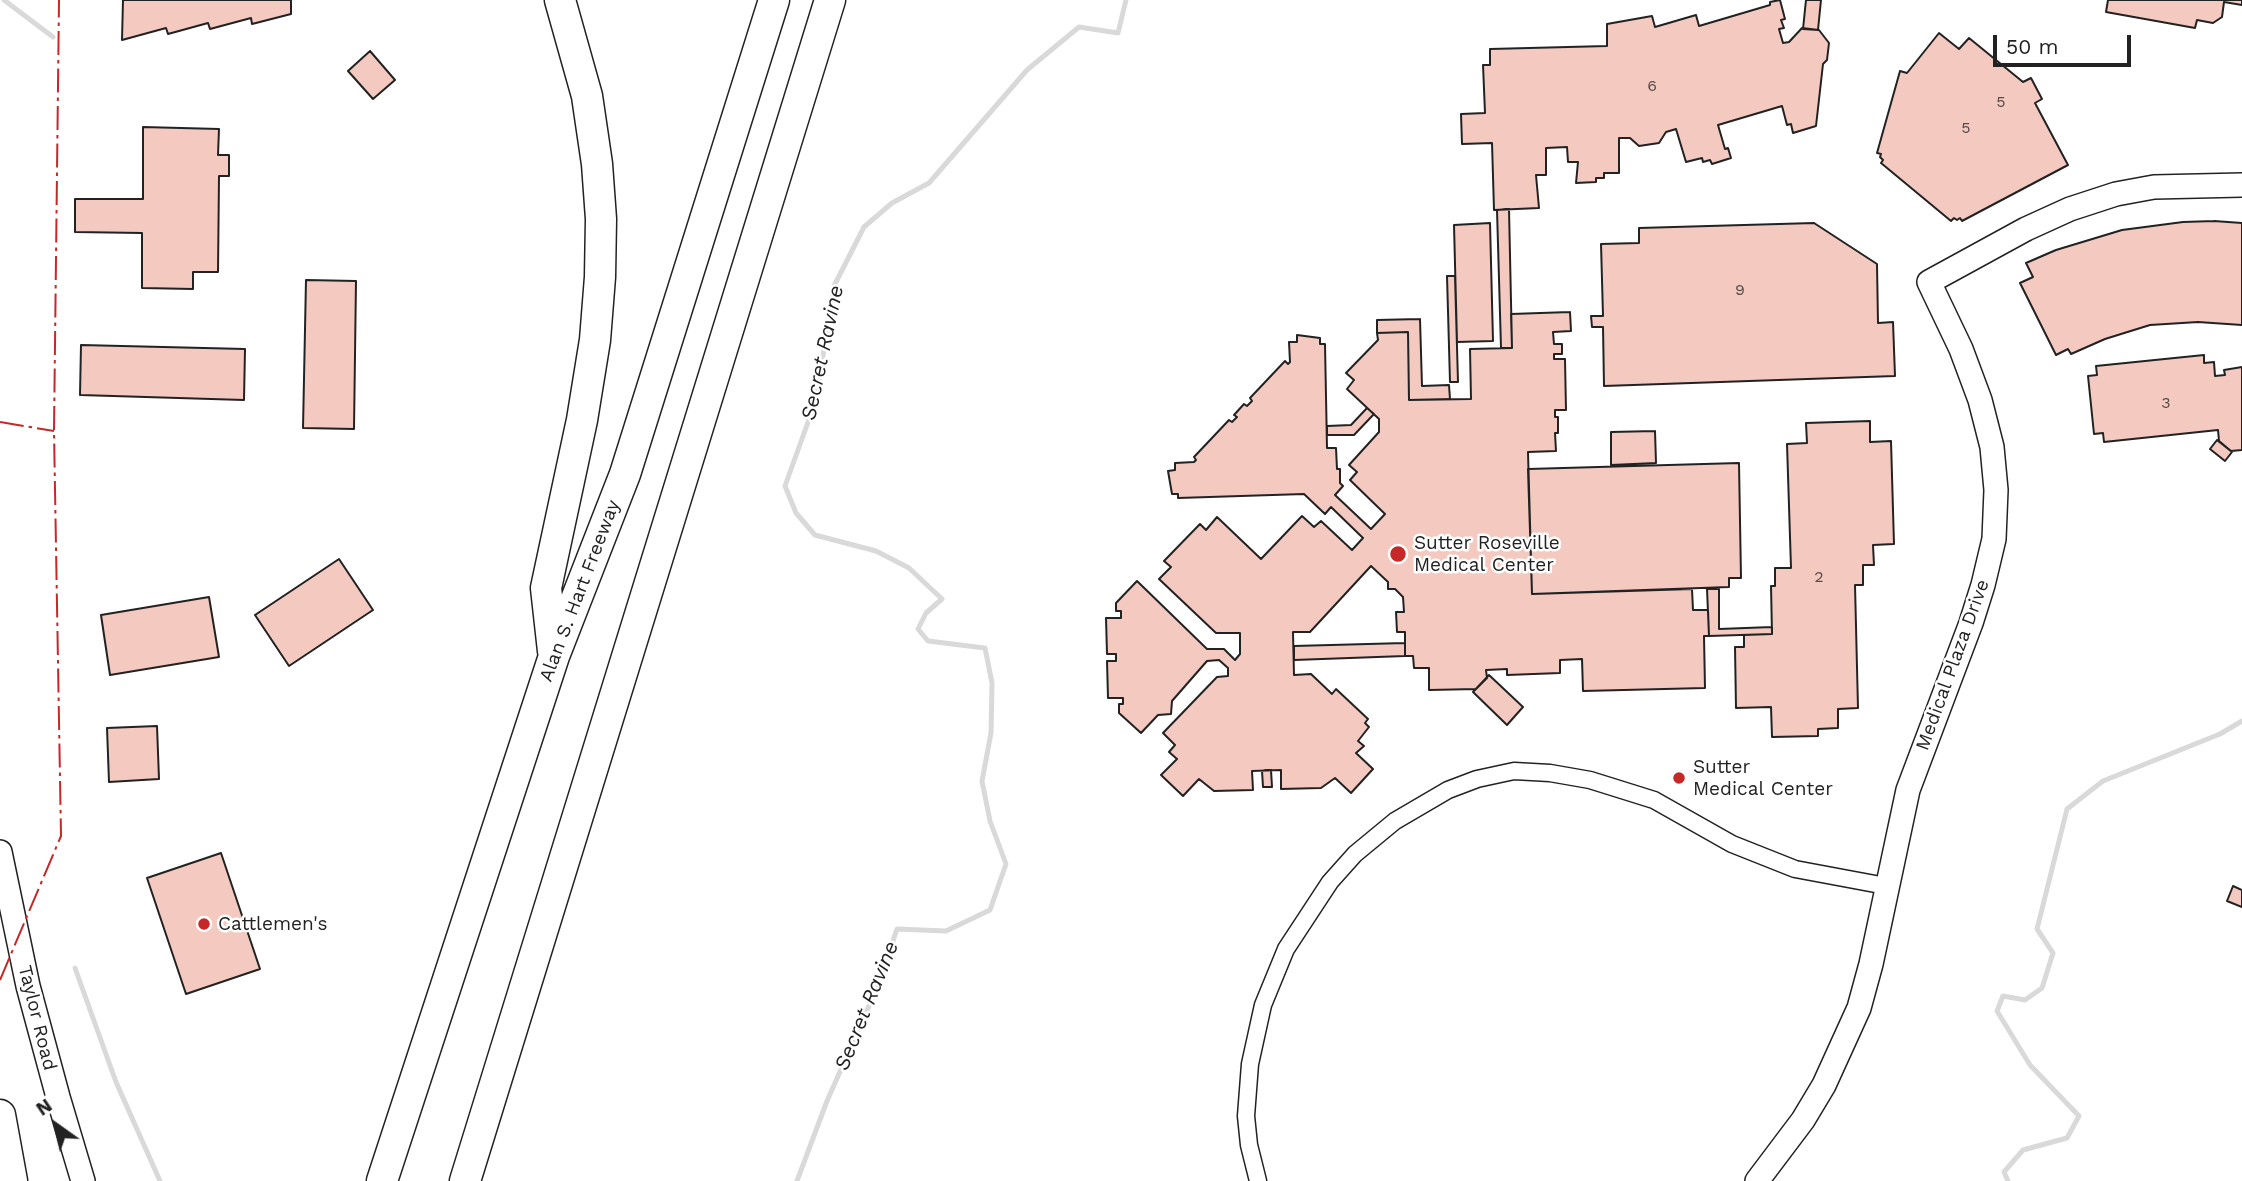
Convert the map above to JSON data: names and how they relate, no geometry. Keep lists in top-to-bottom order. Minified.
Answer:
{"streets":{"highway":["Alan S. Hart Freeway"],"street":["Medical Plaza Drive","Taylor Road"]},"water":["Secret Ravine"],"places":["Sutter Roseville Medical Center","Sutter Medical Center","Cattlemen's"],"house_numbers":["6","5","5","9","3","2"],"scale_bar":"50 m","north":"top left"}
